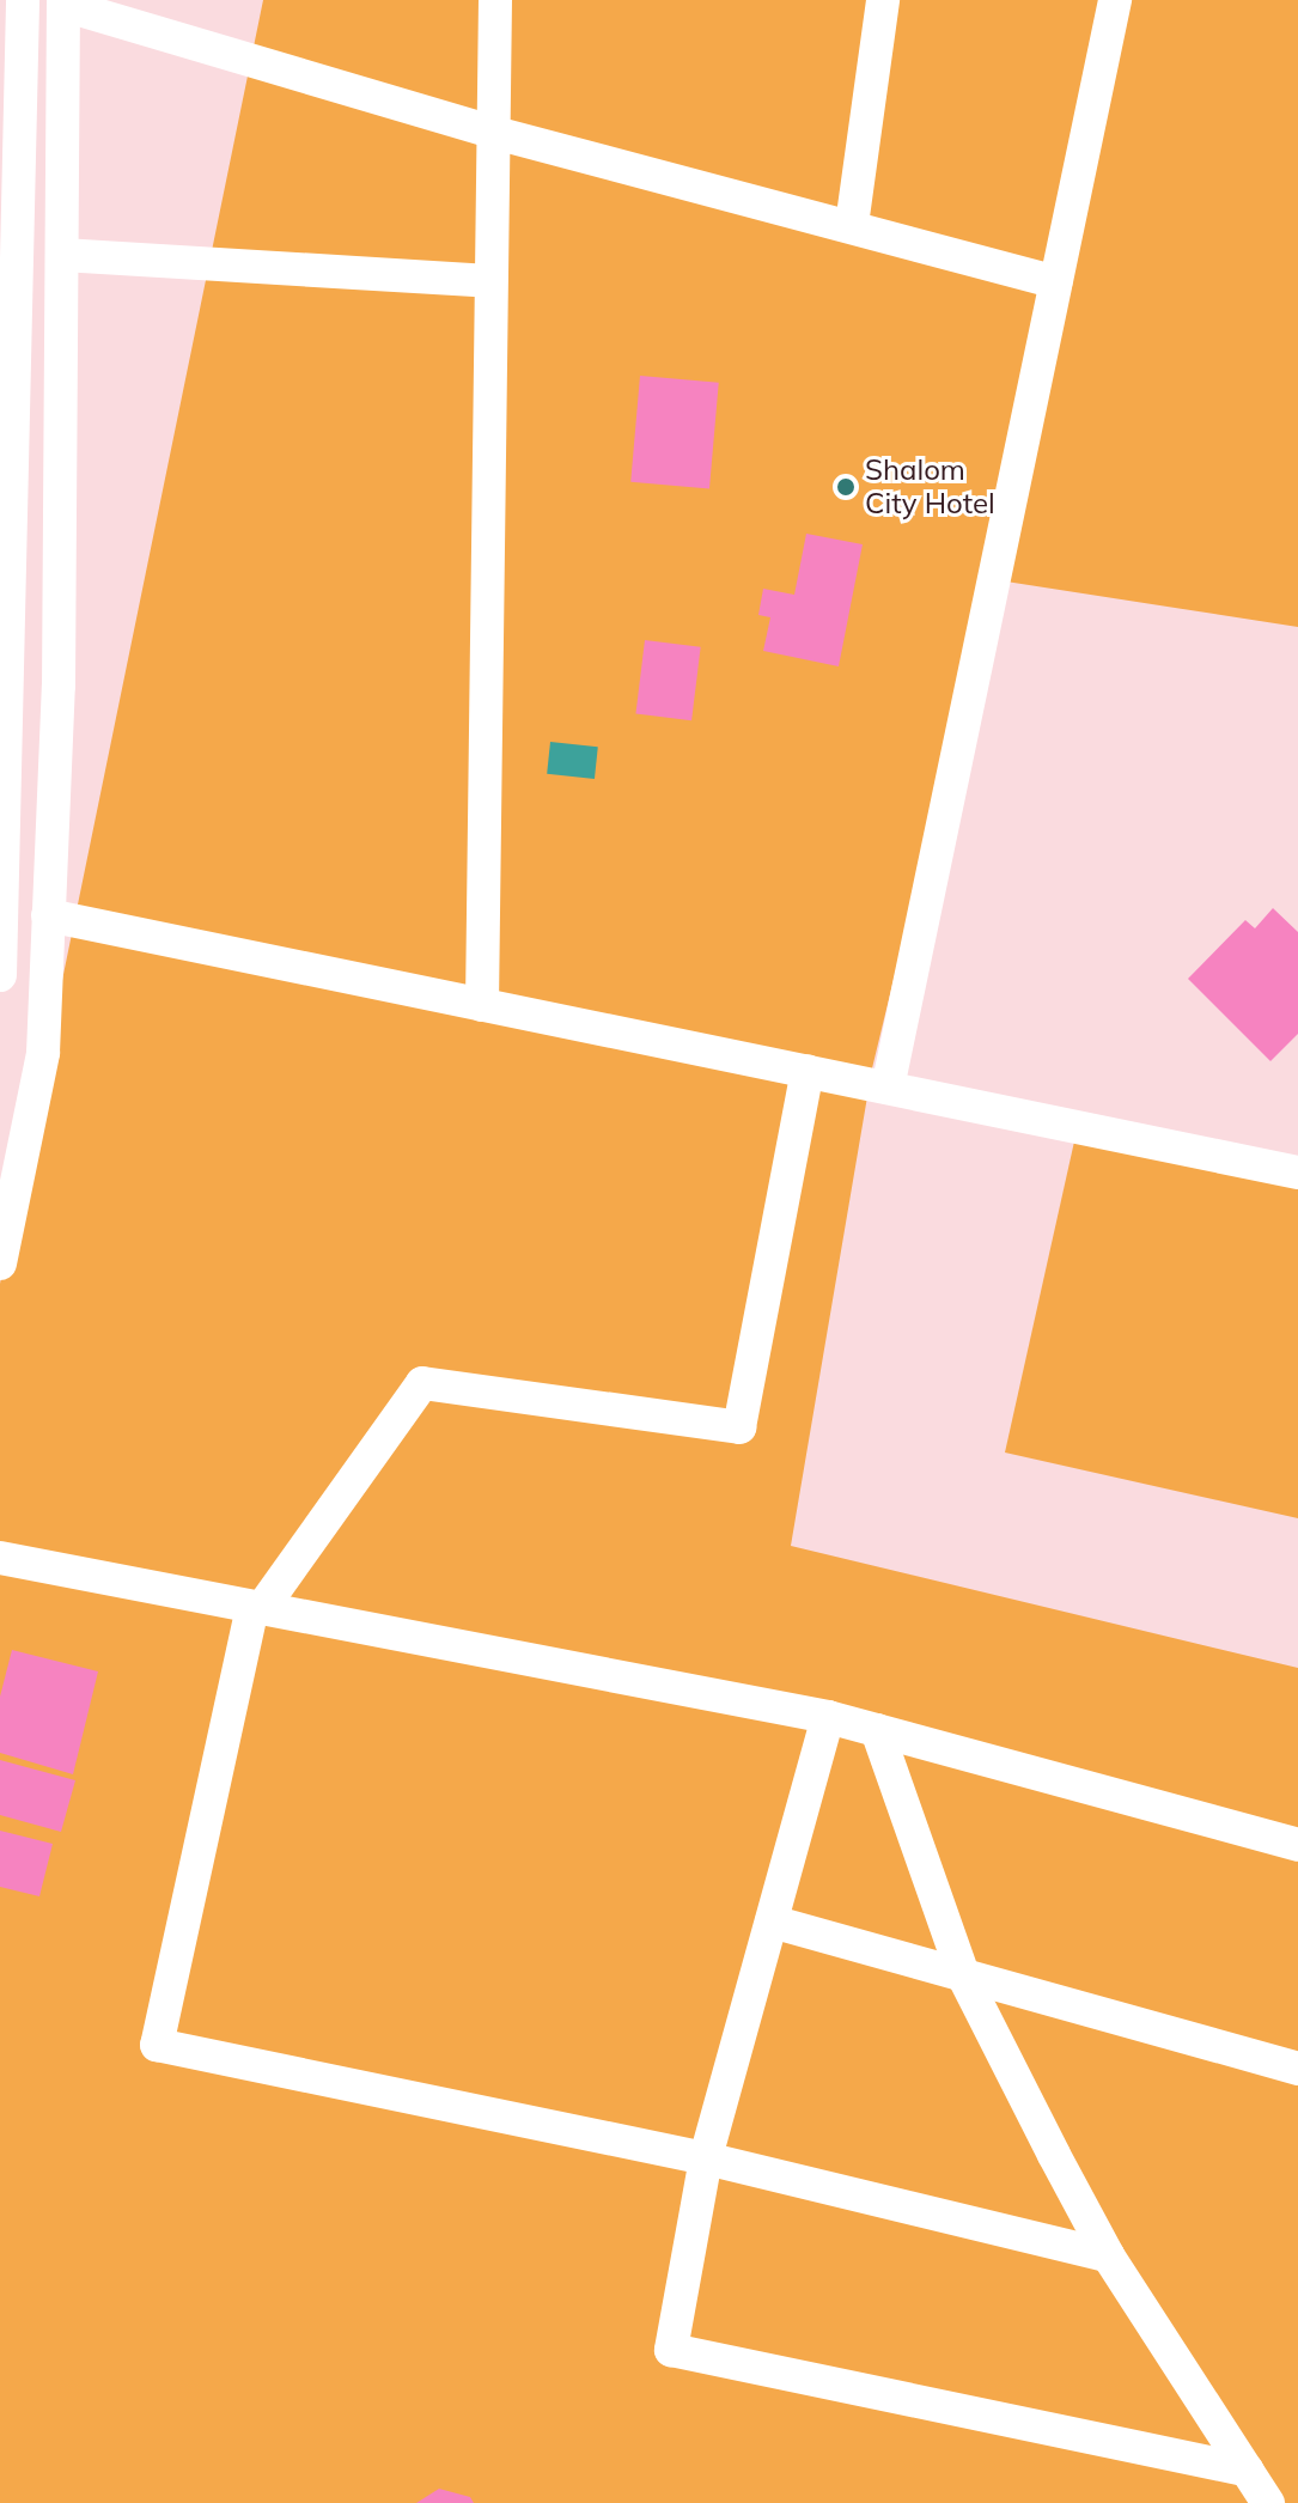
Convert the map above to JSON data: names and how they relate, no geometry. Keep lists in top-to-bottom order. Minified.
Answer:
{"places":["Shalom City Hotel"]}
